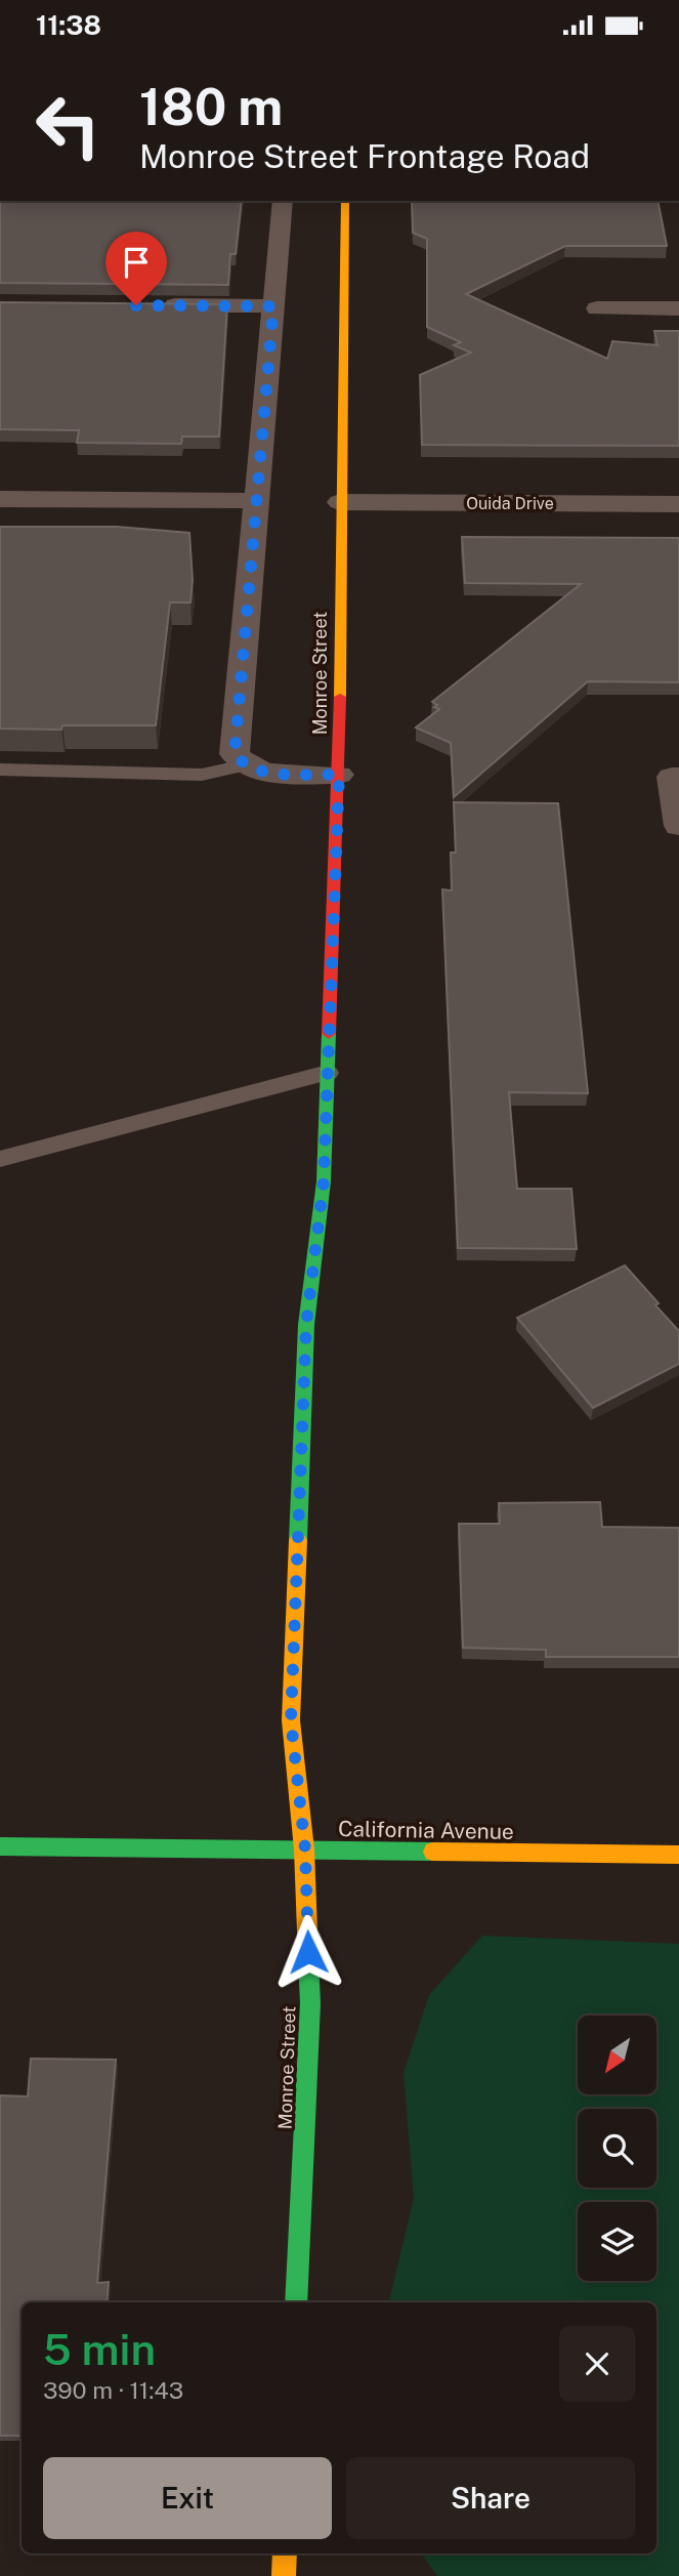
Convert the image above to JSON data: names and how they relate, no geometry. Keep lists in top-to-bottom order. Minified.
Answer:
{"streets":{"main road":["Monroe Street","California Avenue"],"street":["Ouida Drive"]},"crossings":[["Ouida Drive","Monroe Street"],["Monroe Street","California Avenue"]],"north":"bottom left","page":{"status":"11:38","turn":["180 m","Monroe Street Frontage Road"],"heading":["5 min","390 m · 11:43"],"buttons":["Exit","Share"]}}
